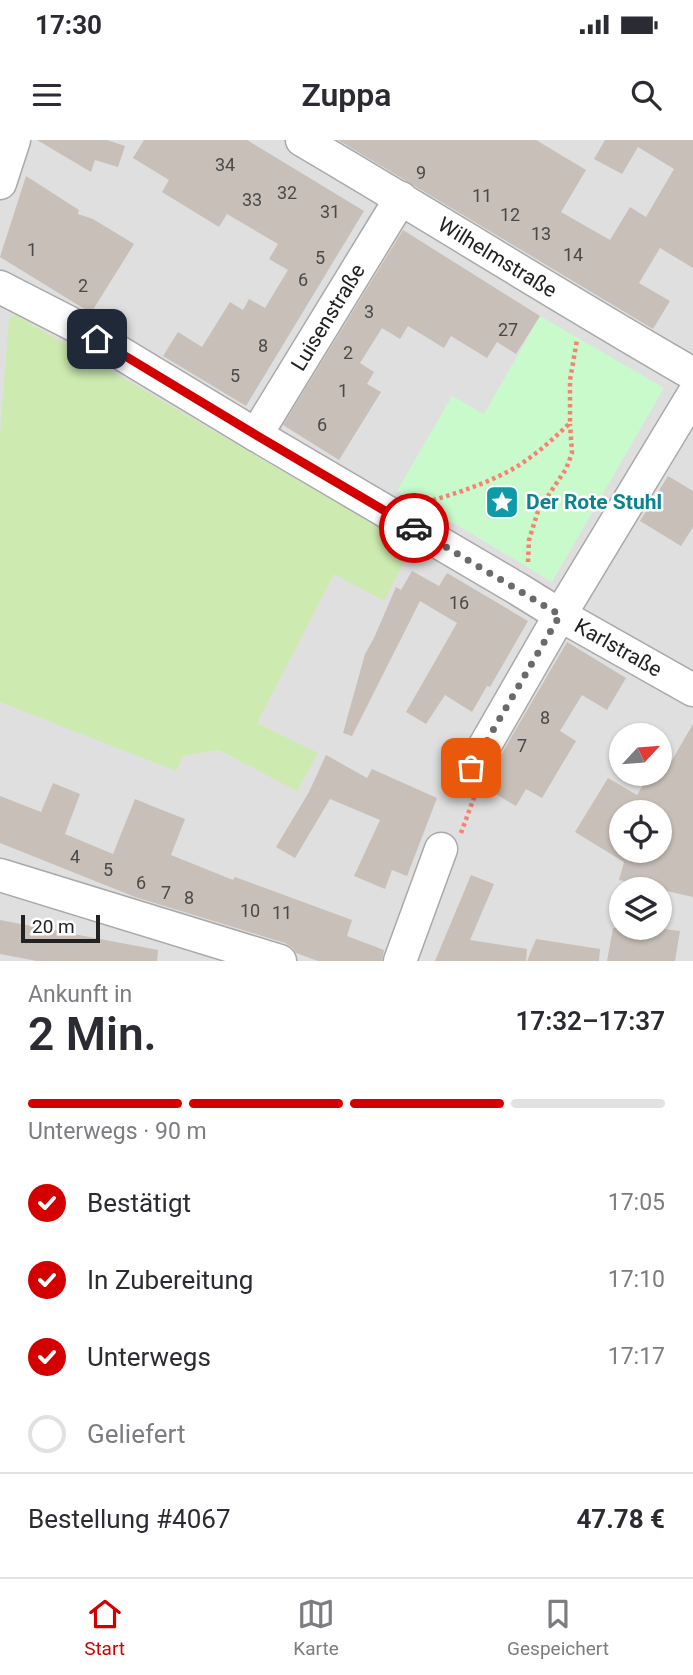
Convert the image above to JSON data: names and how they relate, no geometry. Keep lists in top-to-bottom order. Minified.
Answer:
{"streets":{"street":["Wilhelmstraße","Luisenstraße","Karlstraße"]},"crossings":[["Wilhelmstraße","Luisenstraße"],["Luisenstraße","Karlstraße"]],"places":{"place":["Der Rote Stuhl"]},"house_numbers":["34","9","32","11","33","31","12","13","1","14","5","6","2","3","27","8","2","5","1","6","16","8","7","4","5","6","7","8","10","11"],"scale_bar":"20 m","north":"top right","page":{"status":"17:30","header":"Zuppa","scale":"20 m","heading":["2 Min.","Ankunft in","17:32–17:37"],"panel":["Bestellung #4067","47.78 €"],"bar":"Unterwegs · 90 m","list":[["Bestätigt","17:05"],["In Zubereitung","17:10"],["Unterwegs","17:17"],"Geliefert"],"tabs":["Start","Karte","Gespeichert"]}}
